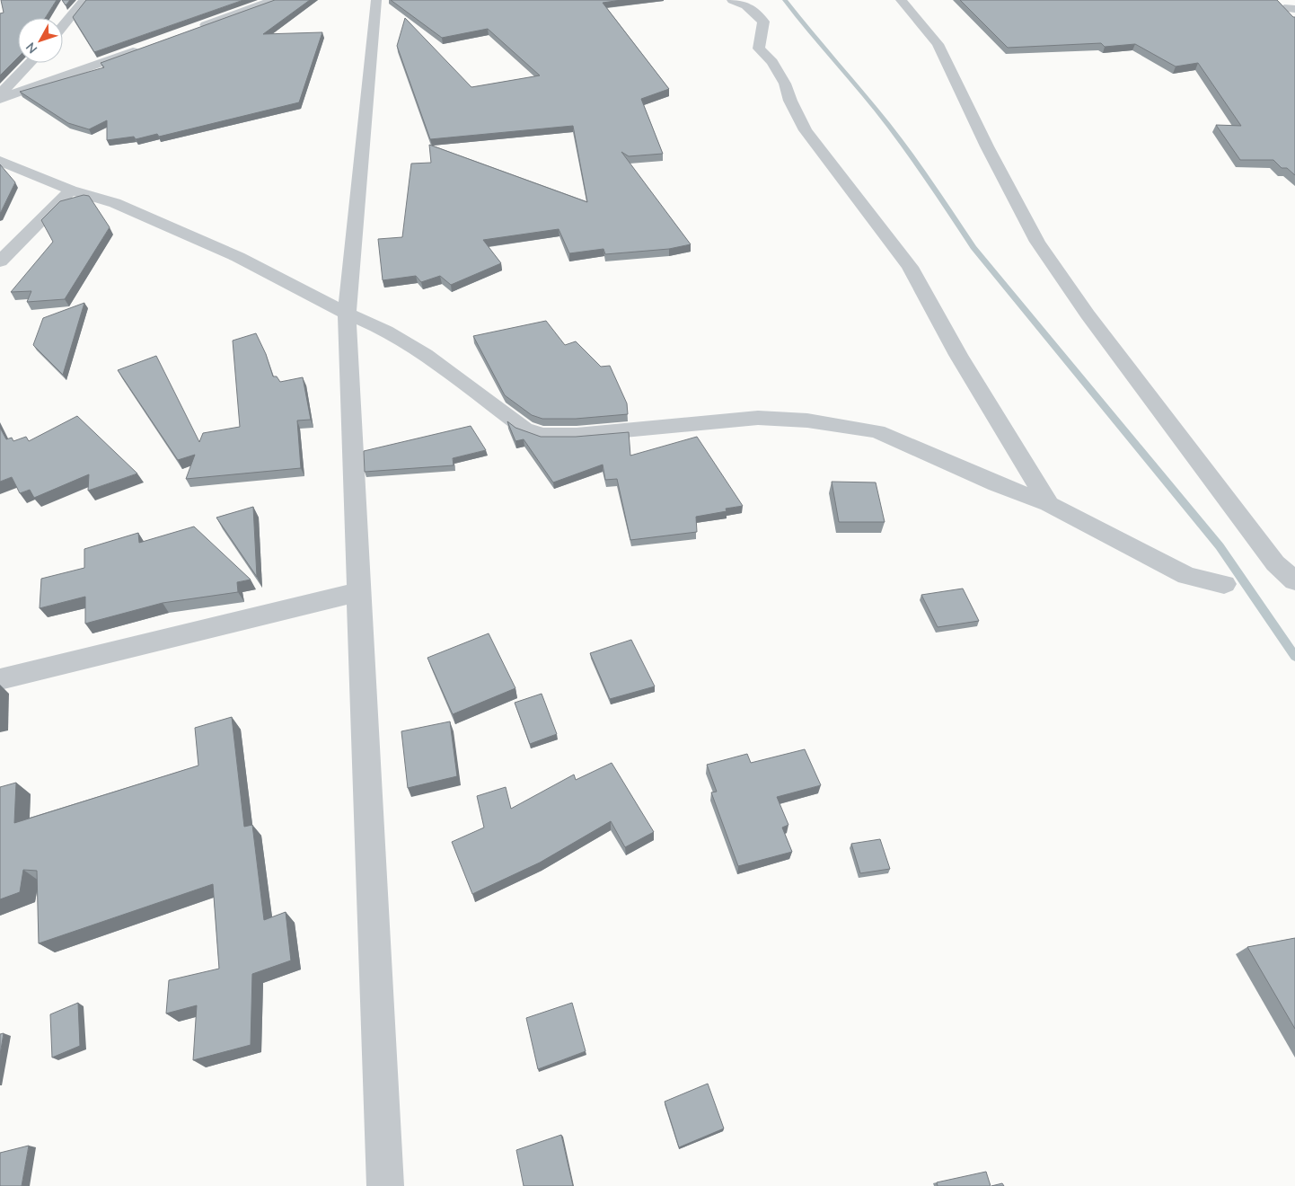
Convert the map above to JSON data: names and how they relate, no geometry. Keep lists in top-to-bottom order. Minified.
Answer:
{"north":"bottom left"}
